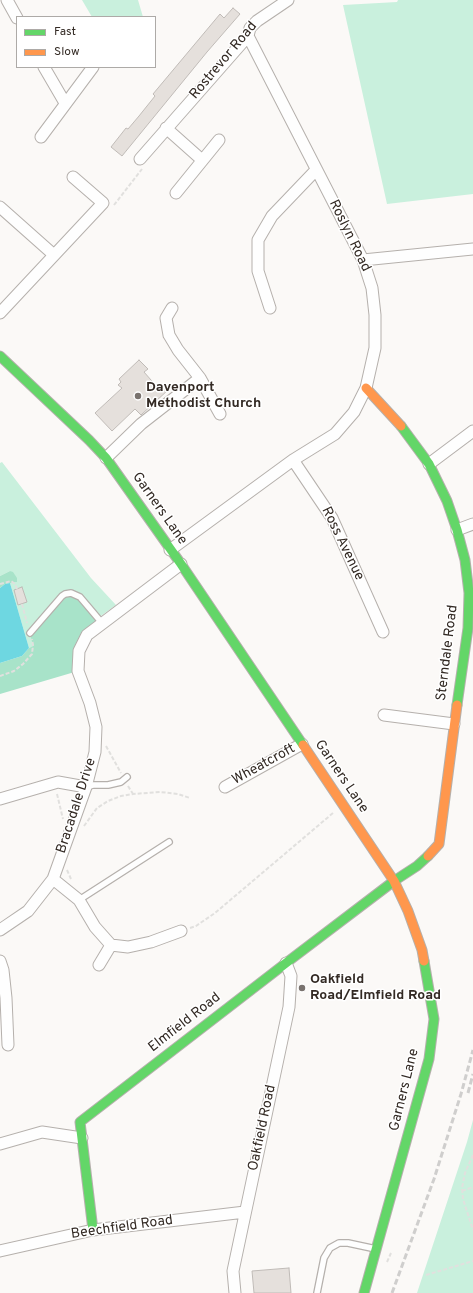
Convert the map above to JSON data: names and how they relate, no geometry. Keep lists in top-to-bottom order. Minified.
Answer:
{"streets":{"street":["Rostrevor Road","Roslyn Road","Garners Lane","Ross Avenue","Sterndale Road","Wheatcroft","Bracadale Drive","Elmfield Road","Oakfield Road","Beechfield Road"]},"crossings":[["Rostrevor Road","Roslyn Road"],["Roslyn Road","Garners Lane"],["Roslyn Road","Ross Avenue"],["Roslyn Road","Sterndale Road"],["Garners Lane","Sterndale Road"],["Garners Lane","Wheatcroft"],["Garners Lane","Bracadale Drive"],["Garners Lane","Elmfield Road"],["Sterndale Road","Elmfield Road"],["Elmfield Road","Oakfield Road"],["Elmfield Road","Beechfield Road"],["Oakfield Road","Beechfield Road"]],"places":["Davenport Methodist Church","Oakfield Road/Elmfield Road"],"legend":["Fast","Slow"]}
